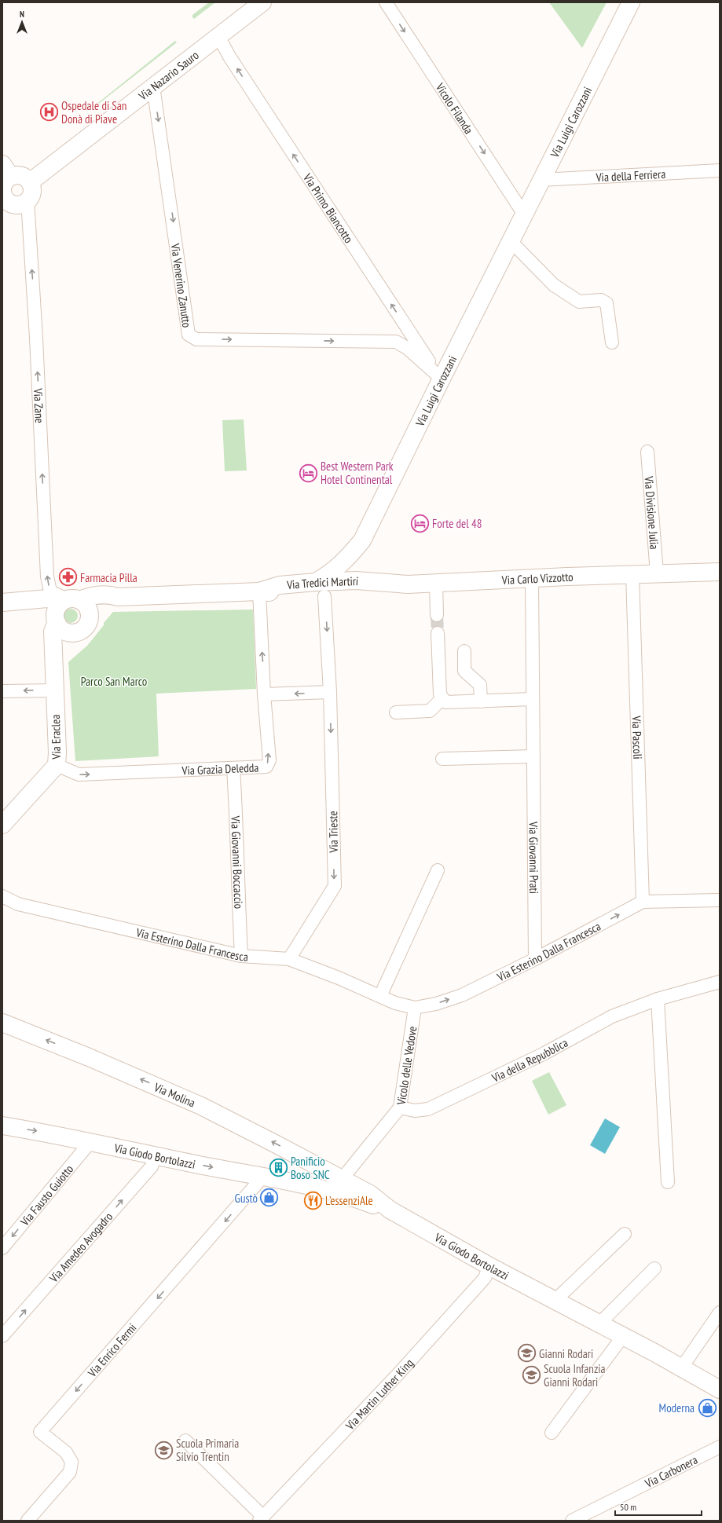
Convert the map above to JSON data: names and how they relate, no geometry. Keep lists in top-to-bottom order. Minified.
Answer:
{"streets":{"street":["Via Nazario Sauro","Vicolo Filanda","Via Luigi Carozzani","Via della Ferriera","Via Primo Biancotto","Via Venerino Zanutto","Via Zane","Via Divisione Julia","Via Carlo Vizzotto","Via Tredici Martiri","Via Eraclea","Via Pascoli","Via Grazia Deledda","Via Trieste","Via Giovanni Prati","Via Giovanni Boccaccio","Via Esterino Dalla Francesca","Via della Repubblica","Vicolo delle Vedove","Via Molina","Via Giodo Bortolazzi","Via Fausto Guiotto","Via Amedeo Avogadro","Via Enrico Fermi","Via Martin Luther King","Via Carbonera"]},"crossings":[["Via Nazario Sauro","Via Primo Biancotto"],["Via Nazario Sauro","Via Venerino Zanutto"],["Via Nazario Sauro","Via Zane"],["Vicolo Filanda","Via Luigi Carozzani"],["Via Luigi Carozzani","Via della Ferriera"],["Via Luigi Carozzani","Via Primo Biancotto"],["Via Luigi Carozzani","Via Venerino Zanutto"],["Via Luigi Carozzani","Via Carlo Vizzotto"],["Via Luigi Carozzani","Via Tredici Martiri"],["Via Primo Biancotto","Via Venerino Zanutto"],["Via Zane","Via Tredici Martiri"],["Via Zane","Via Eraclea"],["Via Divisione Julia","Via Carlo Vizzotto"],["Via Carlo Vizzotto","Via Tredici Martiri"],["Via Carlo Vizzotto","Via Pascoli"],["Via Carlo Vizzotto","Via Giovanni Prati"],["Via Tredici Martiri","Via Eraclea"],["Via Tredici Martiri","Via Grazia Deledda"],["Via Eraclea","Via Grazia Deledda"],["Via Pascoli","Via Esterino Dalla Francesca"],["Via Grazia Deledda","Via Giovanni Boccaccio"],["Via Trieste","Via Esterino Dalla Francesca"],["Via Giovanni Prati","Via Esterino Dalla Francesca"],["Via Giovanni Boccaccio","Via Esterino Dalla Francesca"],["Via Esterino Dalla Francesca","Vicolo delle Vedove"],["Via della Repubblica","Vicolo delle Vedove"],["Vicolo delle Vedove","Via Molina"],["Vicolo delle Vedove","Via Giodo Bortolazzi"],["Via Molina","Via Giodo Bortolazzi"],["Via Giodo Bortolazzi","Via Fausto Guiotto"],["Via Giodo Bortolazzi","Via Amedeo Avogadro"],["Via Giodo Bortolazzi","Via Enrico Fermi"],["Via Giodo Bortolazzi","Via Martin Luther King"]],"one_way":["Vicolo Filanda","Via Primo Biancotto","Via Zane","Via Molina","Via Fausto Guiotto","Via Amedeo Avogadro","Via Enrico Fermi"],"parks":["Parco San Marco"],"places":{"hospital":["Ospedale di San Donà di Piave"],"hotel":["Best Western Park Hotel Continental","Forte del 48"],"pharmacy":["Farmacia Pilla"],"building":["Panificio Boso SNC"],"shop":["Gustò","Moderna"],"restaurant":["L'essenziAle"],"school or university":["Gianni Rodari","Scuola Infanzia Gianni Rodari","Scuola Primaria Silvio Trentin"]},"scale_bar":"50 m","north":"top"}
